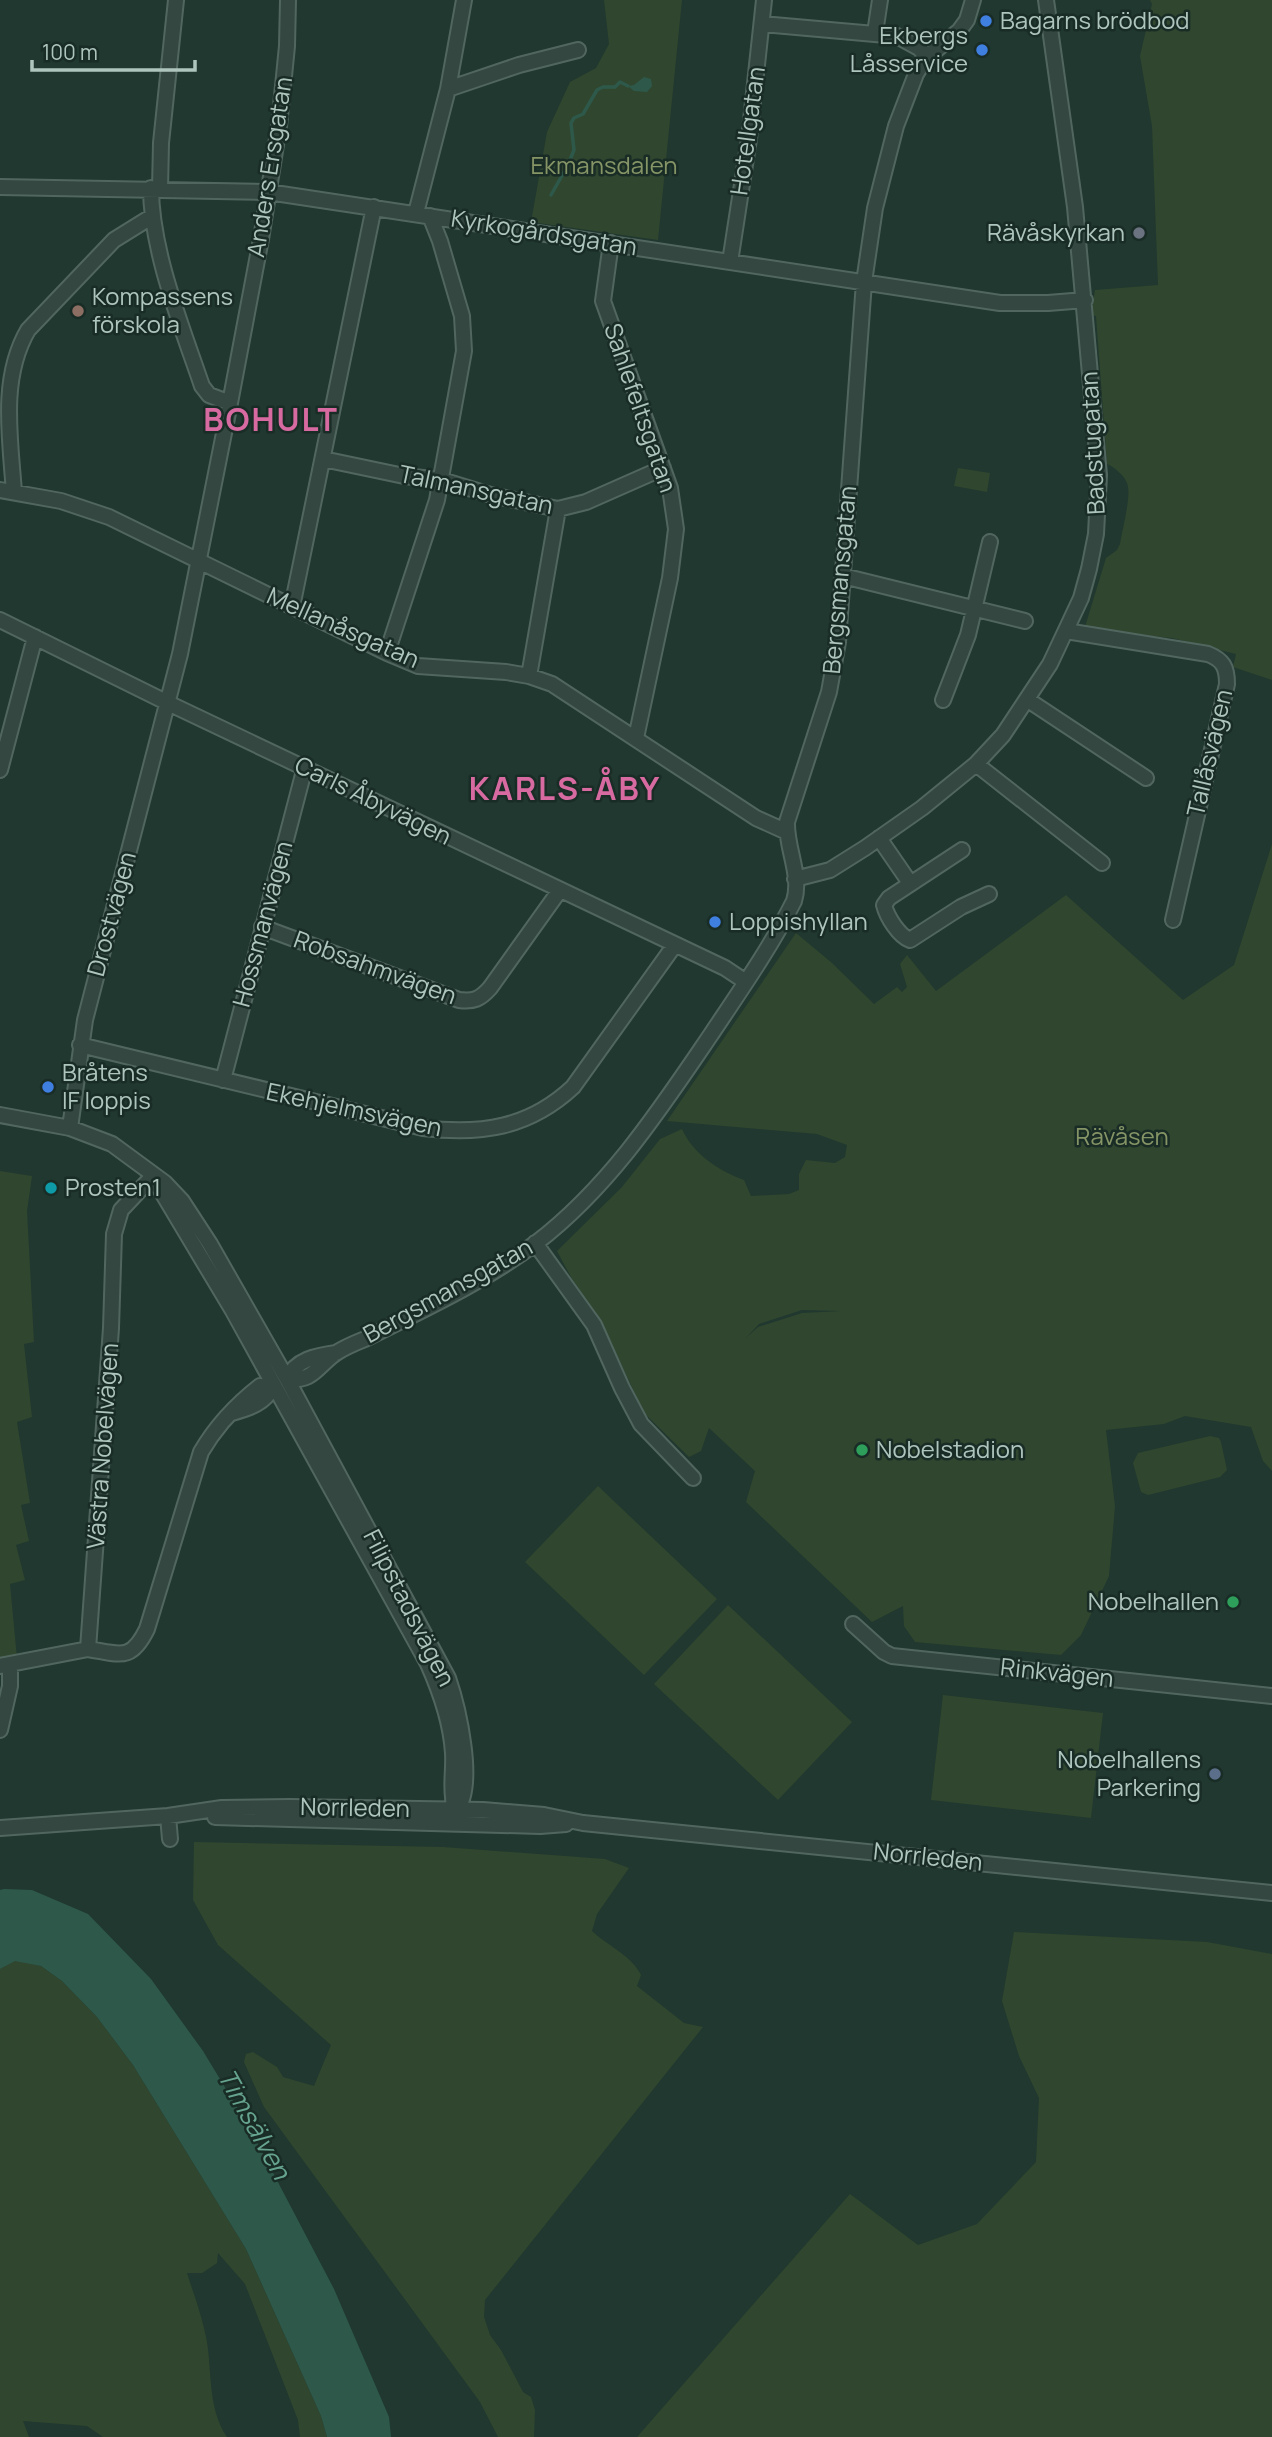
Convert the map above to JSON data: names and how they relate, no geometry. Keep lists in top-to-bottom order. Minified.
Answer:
{"streets":{"street":["Hotellgatan","Anders Ersgatan","Kyrkogårdsgatan","Sahlefeltsgatan","Badstugatan","Talmansgatan","Bergsmansgatan","Mellanåsgatan","Tallåsvägen","Carls Åbyvägen","Drostvägen","Hossmanvägen","Robsahmvägen","Ekehjelmsvägen","Västra Nobelvägen","Filipstadsvägen","Rinkvägen","Norrleden"]},"crossings":[["Hotellgatan","Kyrkogårdsgatan"],["Anders Ersgatan","Kyrkogårdsgatan"],["Anders Ersgatan","Mellanåsgatan"],["Anders Ersgatan","Carls Åbyvägen"],["Anders Ersgatan","Drostvägen"],["Kyrkogårdsgatan","Sahlefeltsgatan"],["Kyrkogårdsgatan","Badstugatan"],["Kyrkogårdsgatan","Bergsmansgatan"],["Sahlefeltsgatan","Talmansgatan"],["Sahlefeltsgatan","Mellanåsgatan"],["Badstugatan","Bergsmansgatan"],["Badstugatan","Tallåsvägen"],["Bergsmansgatan","Mellanåsgatan"],["Bergsmansgatan","Carls Åbyvägen"],["Bergsmansgatan","Filipstadsvägen"],["Carls Åbyvägen","Drostvägen"],["Carls Åbyvägen","Hossmanvägen"],["Carls Åbyvägen","Robsahmvägen"],["Carls Åbyvägen","Ekehjelmsvägen"],["Drostvägen","Ekehjelmsvägen"],["Drostvägen","Filipstadsvägen"],["Hossmanvägen","Robsahmvägen"],["Hossmanvägen","Ekehjelmsvägen"],["Västra Nobelvägen","Filipstadsvägen"],["Filipstadsvägen","Norrleden"]],"districts":["BOHULT","KARLS-ÅBY"],"water":["Timsälven"],"parks":["Ekmansdalen","Rävåsen"],"places":["Bagarns brödbod","Ekbergs Låsservice","Rävåskyrkan","Kompassens förskola","Loppishyllan","Bråtens IF loppis","Prosten1","Nobelstadion","Nobelhallen","Nobelhallens Parkering"],"scale_bar":"100 m"}
